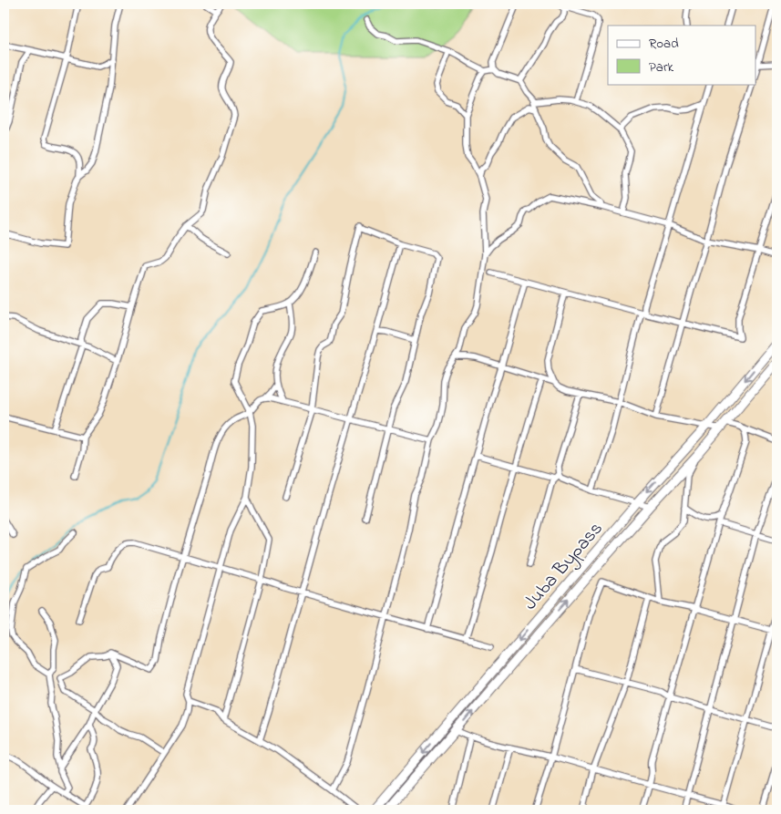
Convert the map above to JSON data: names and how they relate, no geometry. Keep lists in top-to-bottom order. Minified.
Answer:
{"streets":{"main road":["Juba Bypass"]},"legend":["Road","Park"]}
